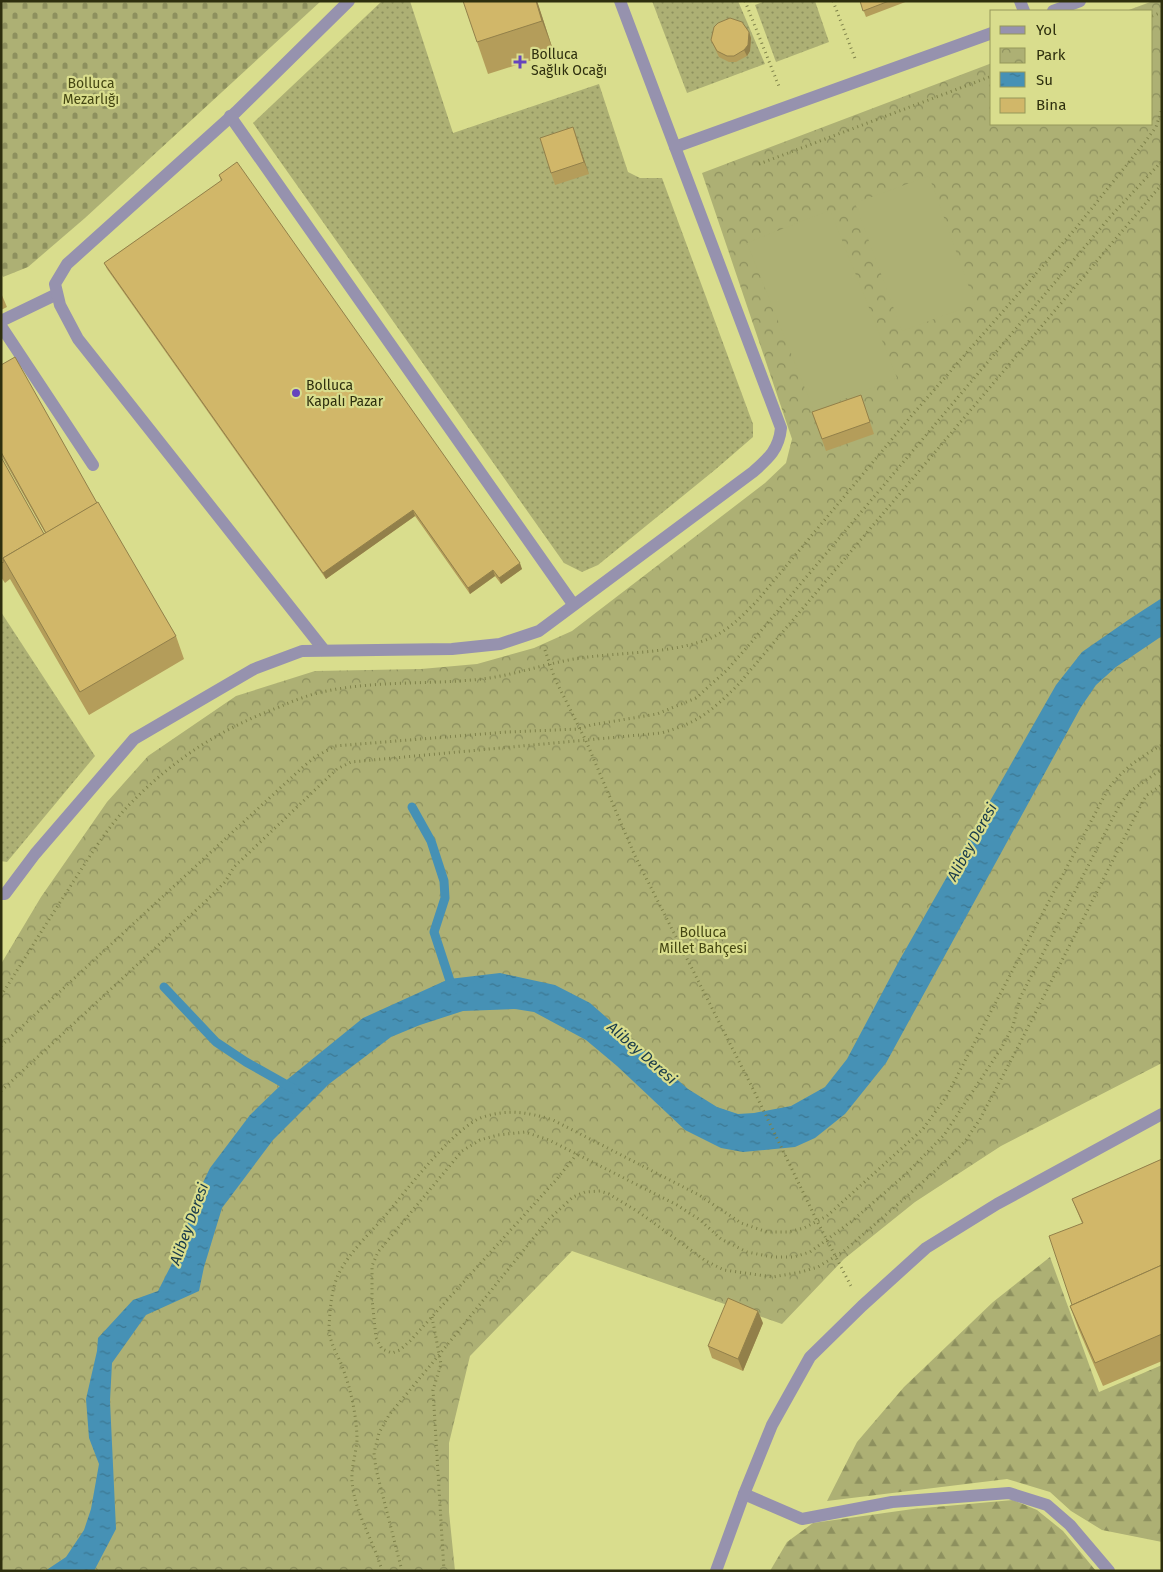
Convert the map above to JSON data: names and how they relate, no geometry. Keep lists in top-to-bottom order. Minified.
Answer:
{"water":["Alibey Deresi"],"parks":["Bolluca Mezarlığı","Bolluca Millet Bahçesi"],"places":{"health":["Bolluca Sağlık Ocağı"],"other":["Bolluca Kapalı Pazar"]},"legend":["Yol","Park","Su","Bina"]}
